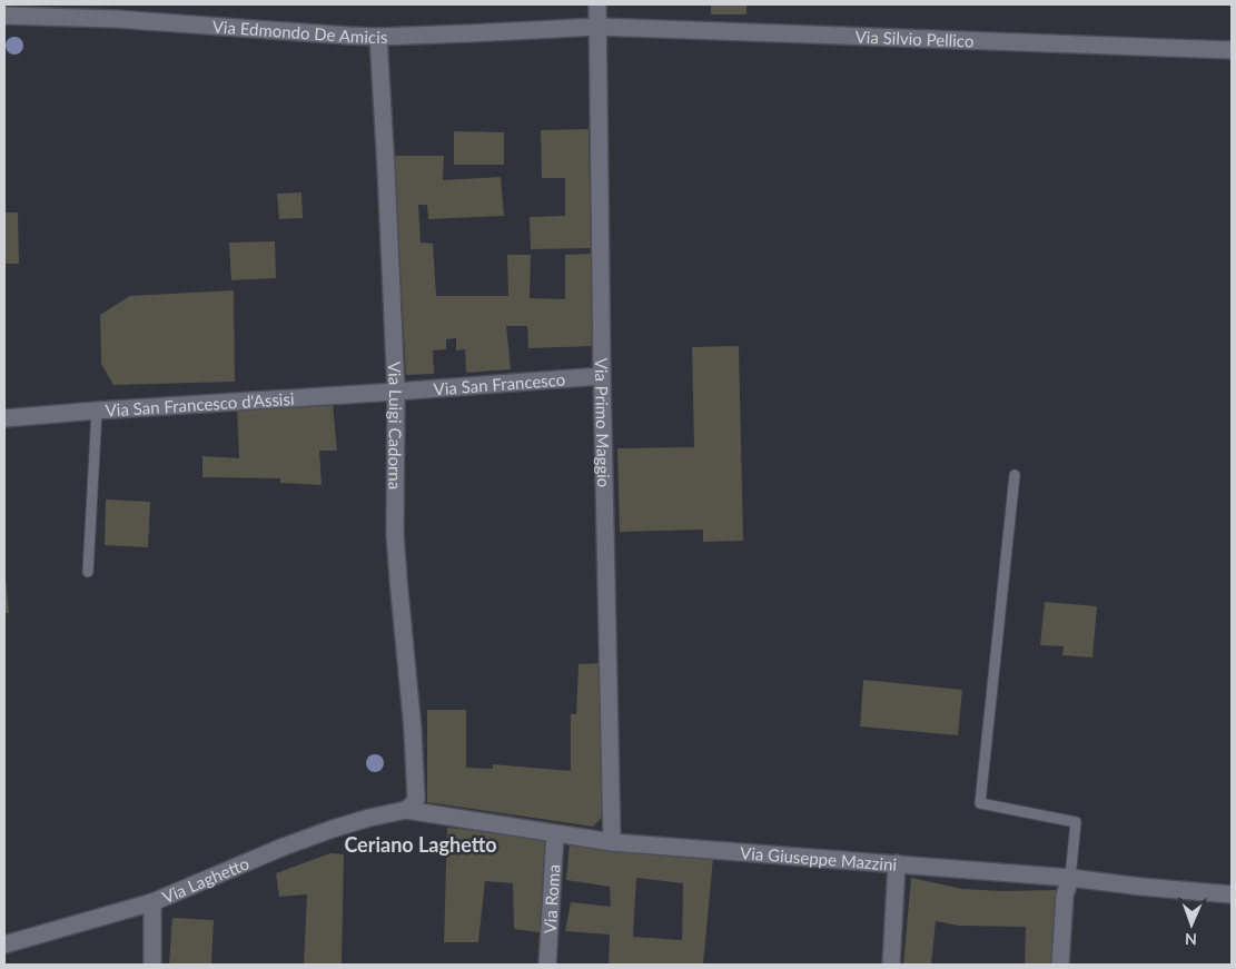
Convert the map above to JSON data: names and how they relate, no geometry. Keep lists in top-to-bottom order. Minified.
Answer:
{"streets":{"street":["Via Edmondo De Amicis","Via Silvio Pellico","Via San Francesco","Via San Francesco d'Assisi","Via Primo Maggio","Via Luigi Cadorna","Via Giuseppe Mazzini","Via Laghetto","Via Roma"]},"crossings":[["Via Edmondo De Amicis","Via Silvio Pellico"],["Via Edmondo De Amicis","Via Primo Maggio"],["Via Edmondo De Amicis","Via Luigi Cadorna"],["Via Silvio Pellico","Via Primo Maggio"],["Via San Francesco","Via San Francesco d'Assisi"],["Via San Francesco","Via Primo Maggio"],["Via San Francesco","Via Luigi Cadorna"],["Via San Francesco d'Assisi","Via Luigi Cadorna"],["Via Primo Maggio","Via Giuseppe Mazzini"],["Via Luigi Cadorna","Via Giuseppe Mazzini"],["Via Luigi Cadorna","Via Laghetto"],["Via Giuseppe Mazzini","Via Laghetto"],["Via Giuseppe Mazzini","Via Roma"]],"districts":["Ceriano Laghetto"],"north":"bottom"}
